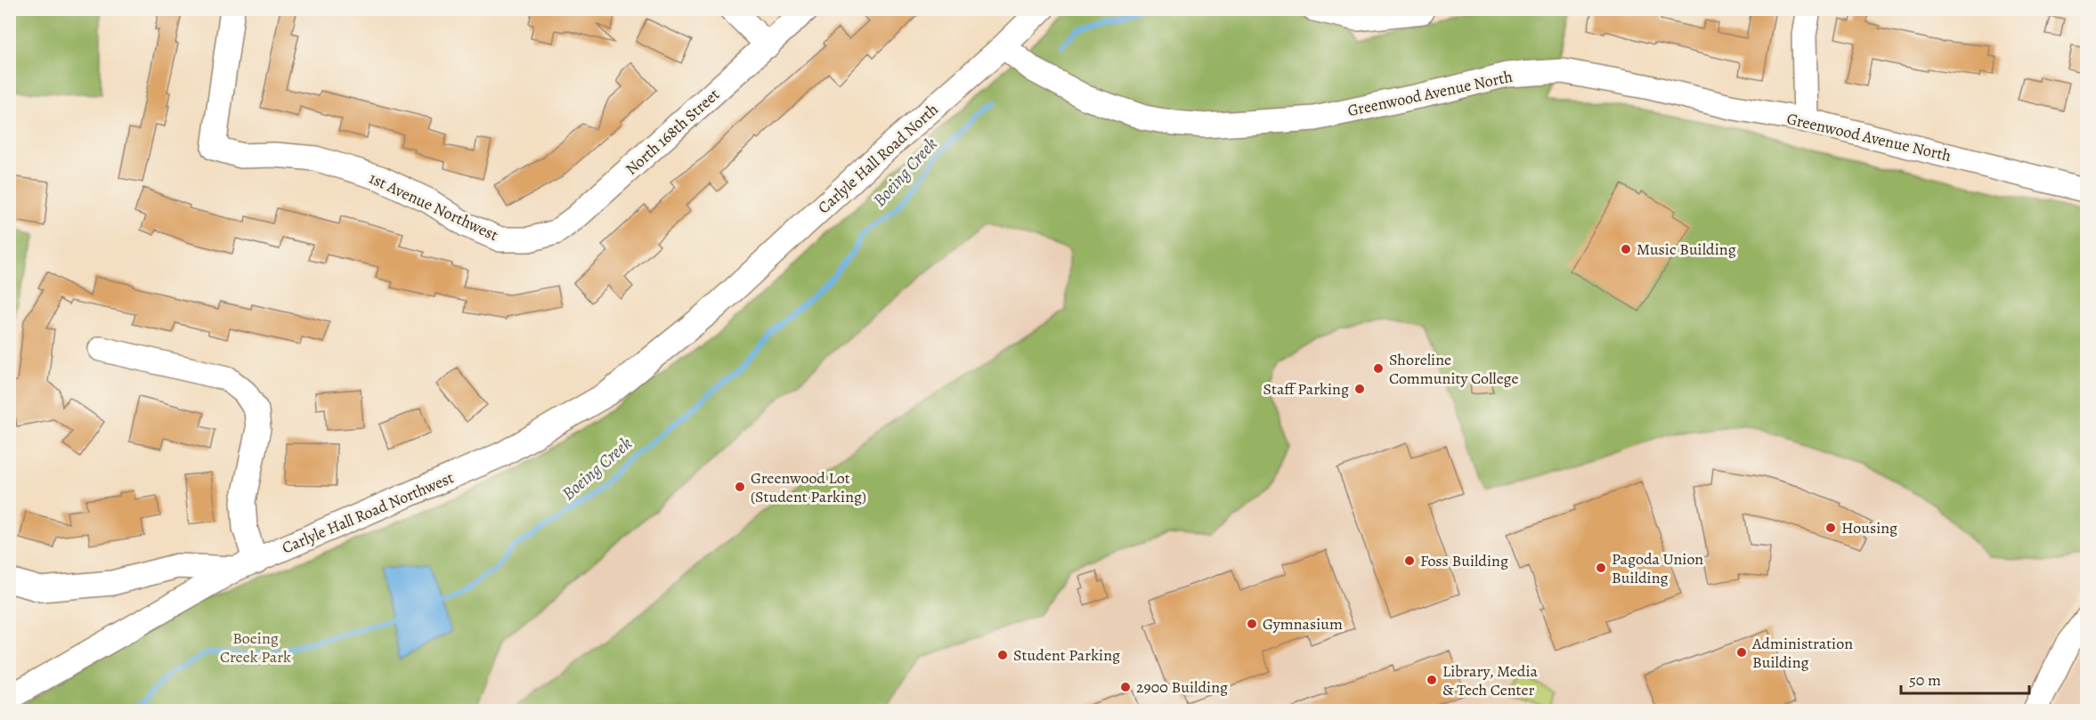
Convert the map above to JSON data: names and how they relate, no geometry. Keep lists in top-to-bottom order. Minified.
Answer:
{"streets":{"street":["Greenwood Avenue North","North 168th Street","Carlyle Hall Road North","1st Avenue Northwest","Carlyle Hall Road Northwest"]},"crossings":[["Greenwood Avenue North","Carlyle Hall Road North"],["North 168th Street","1st Avenue Northwest"],["Carlyle Hall Road North","Carlyle Hall Road Northwest"]],"water":["Boeing Creek"],"parks":["Boeing Creek Park"],"places":["Music Building","Shoreline Community College","Staff Parking","Greenwood Lot (Student Parking)","Housing","Foss Building","Pagoda Union Building","Gymnasium","Administration Building","Student Parking","Library, Media & Tech Center","2900 Building"],"scale_bar":"50 m"}
